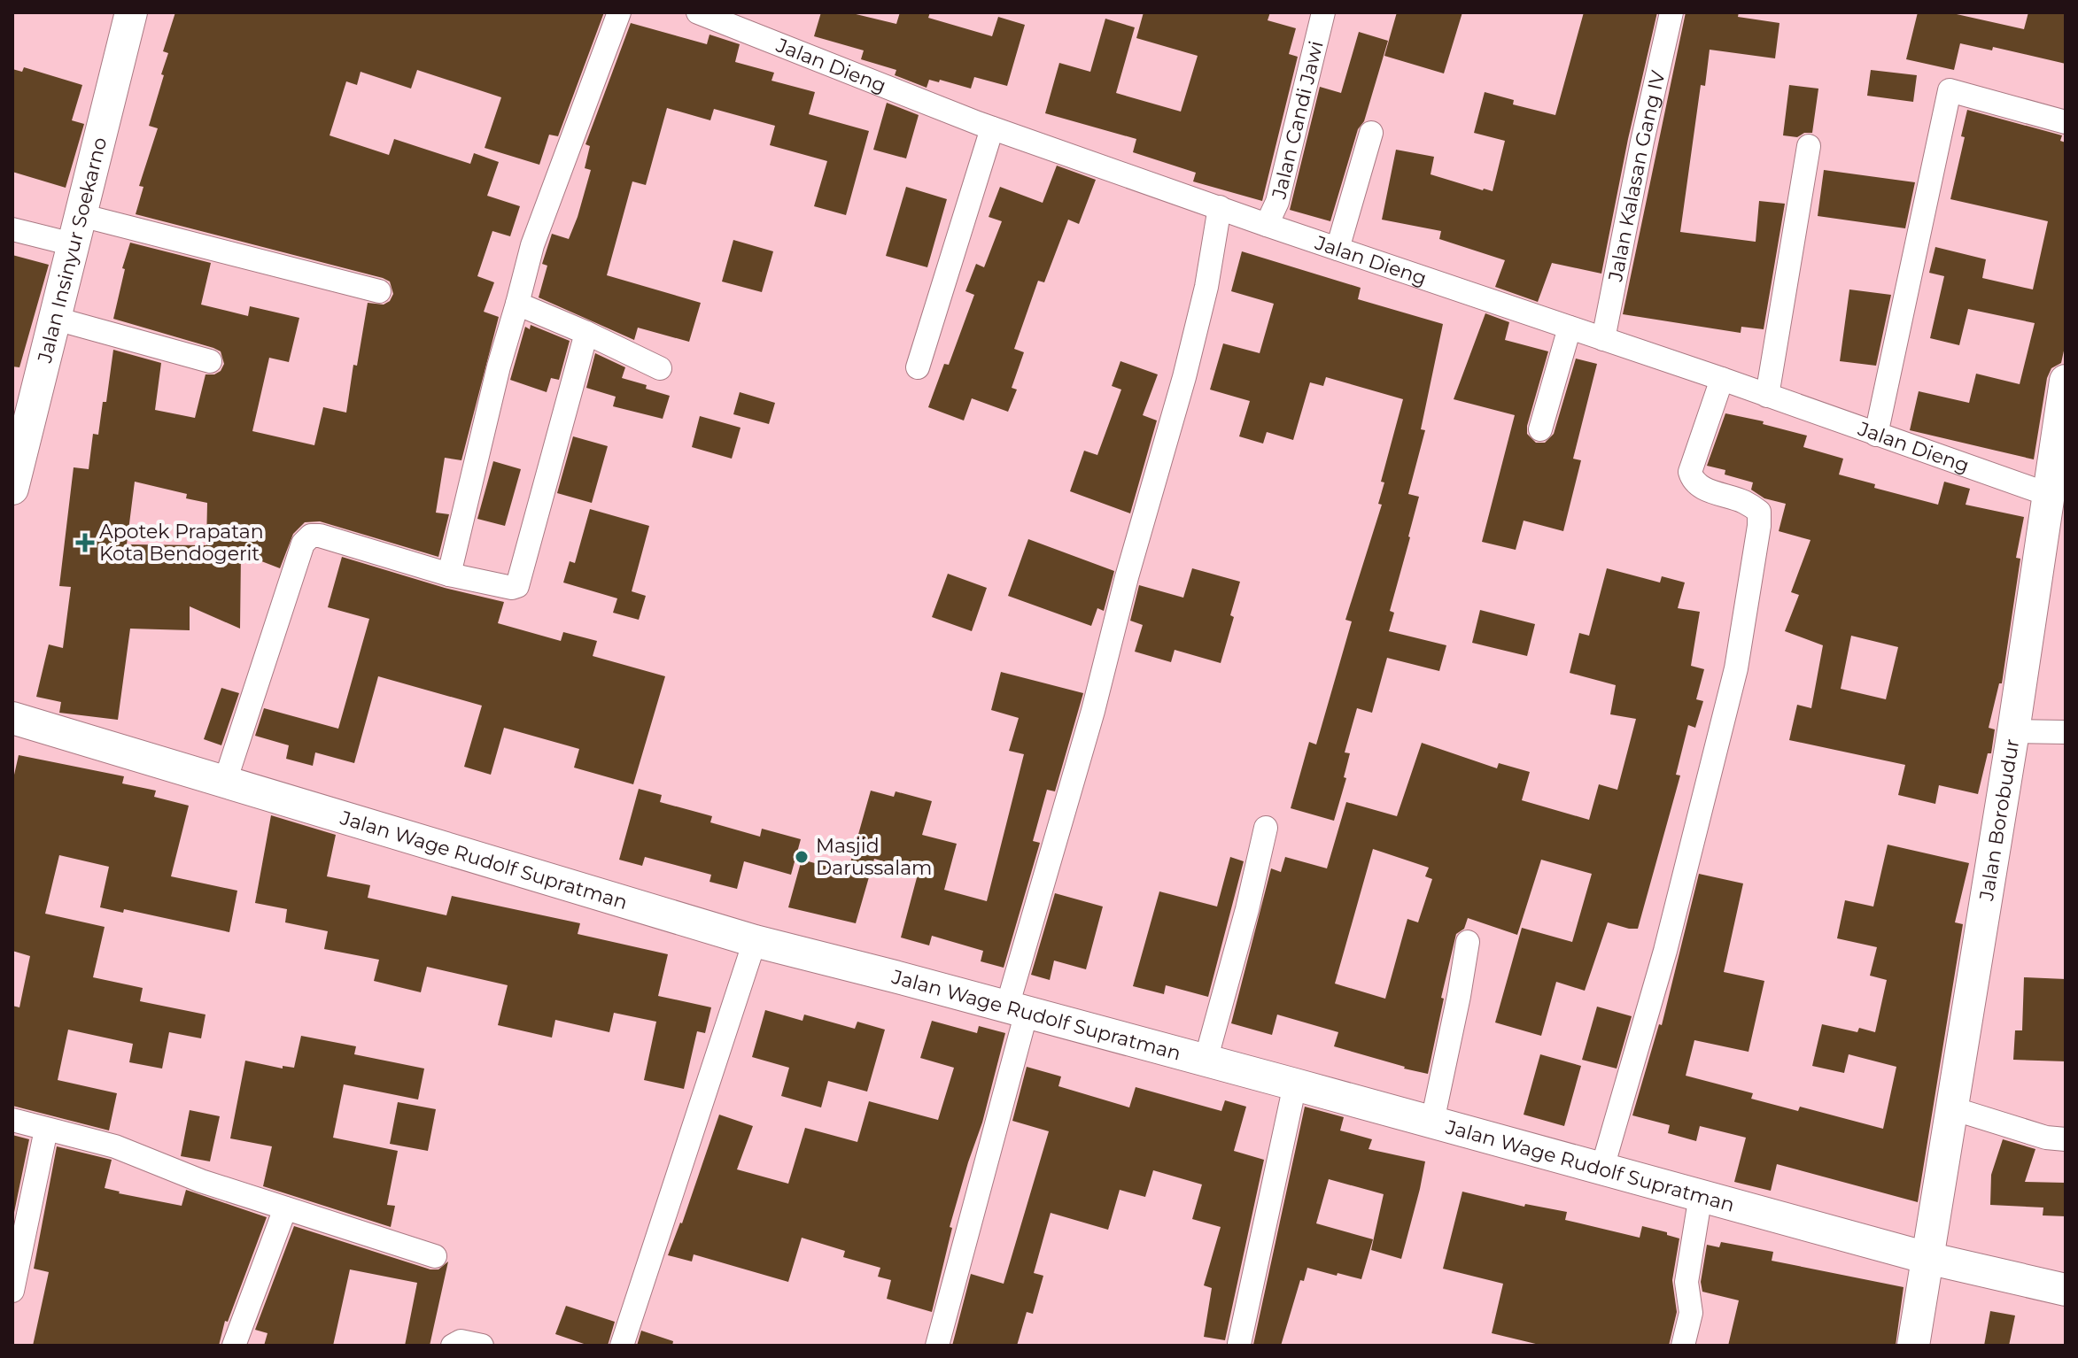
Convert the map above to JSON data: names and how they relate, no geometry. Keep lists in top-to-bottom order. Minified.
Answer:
{"streets":{"street":["Jalan Dieng","Jalan Candi Jawi","Jalan Kalasan Gang IV","Jalan Insinyur Soekarno","Jalan Borobudur","Jalan Wage Rudolf Supratman"]},"crossings":[["Jalan Dieng","Jalan Candi Jawi"],["Jalan Dieng","Jalan Kalasan Gang IV"],["Jalan Dieng","Jalan Borobudur"],["Jalan Borobudur","Jalan Wage Rudolf Supratman"]],"places":{"health":["Apotek Prapatan Kota Bendogerit"],"other":["Masjid Darussalam"]}}
